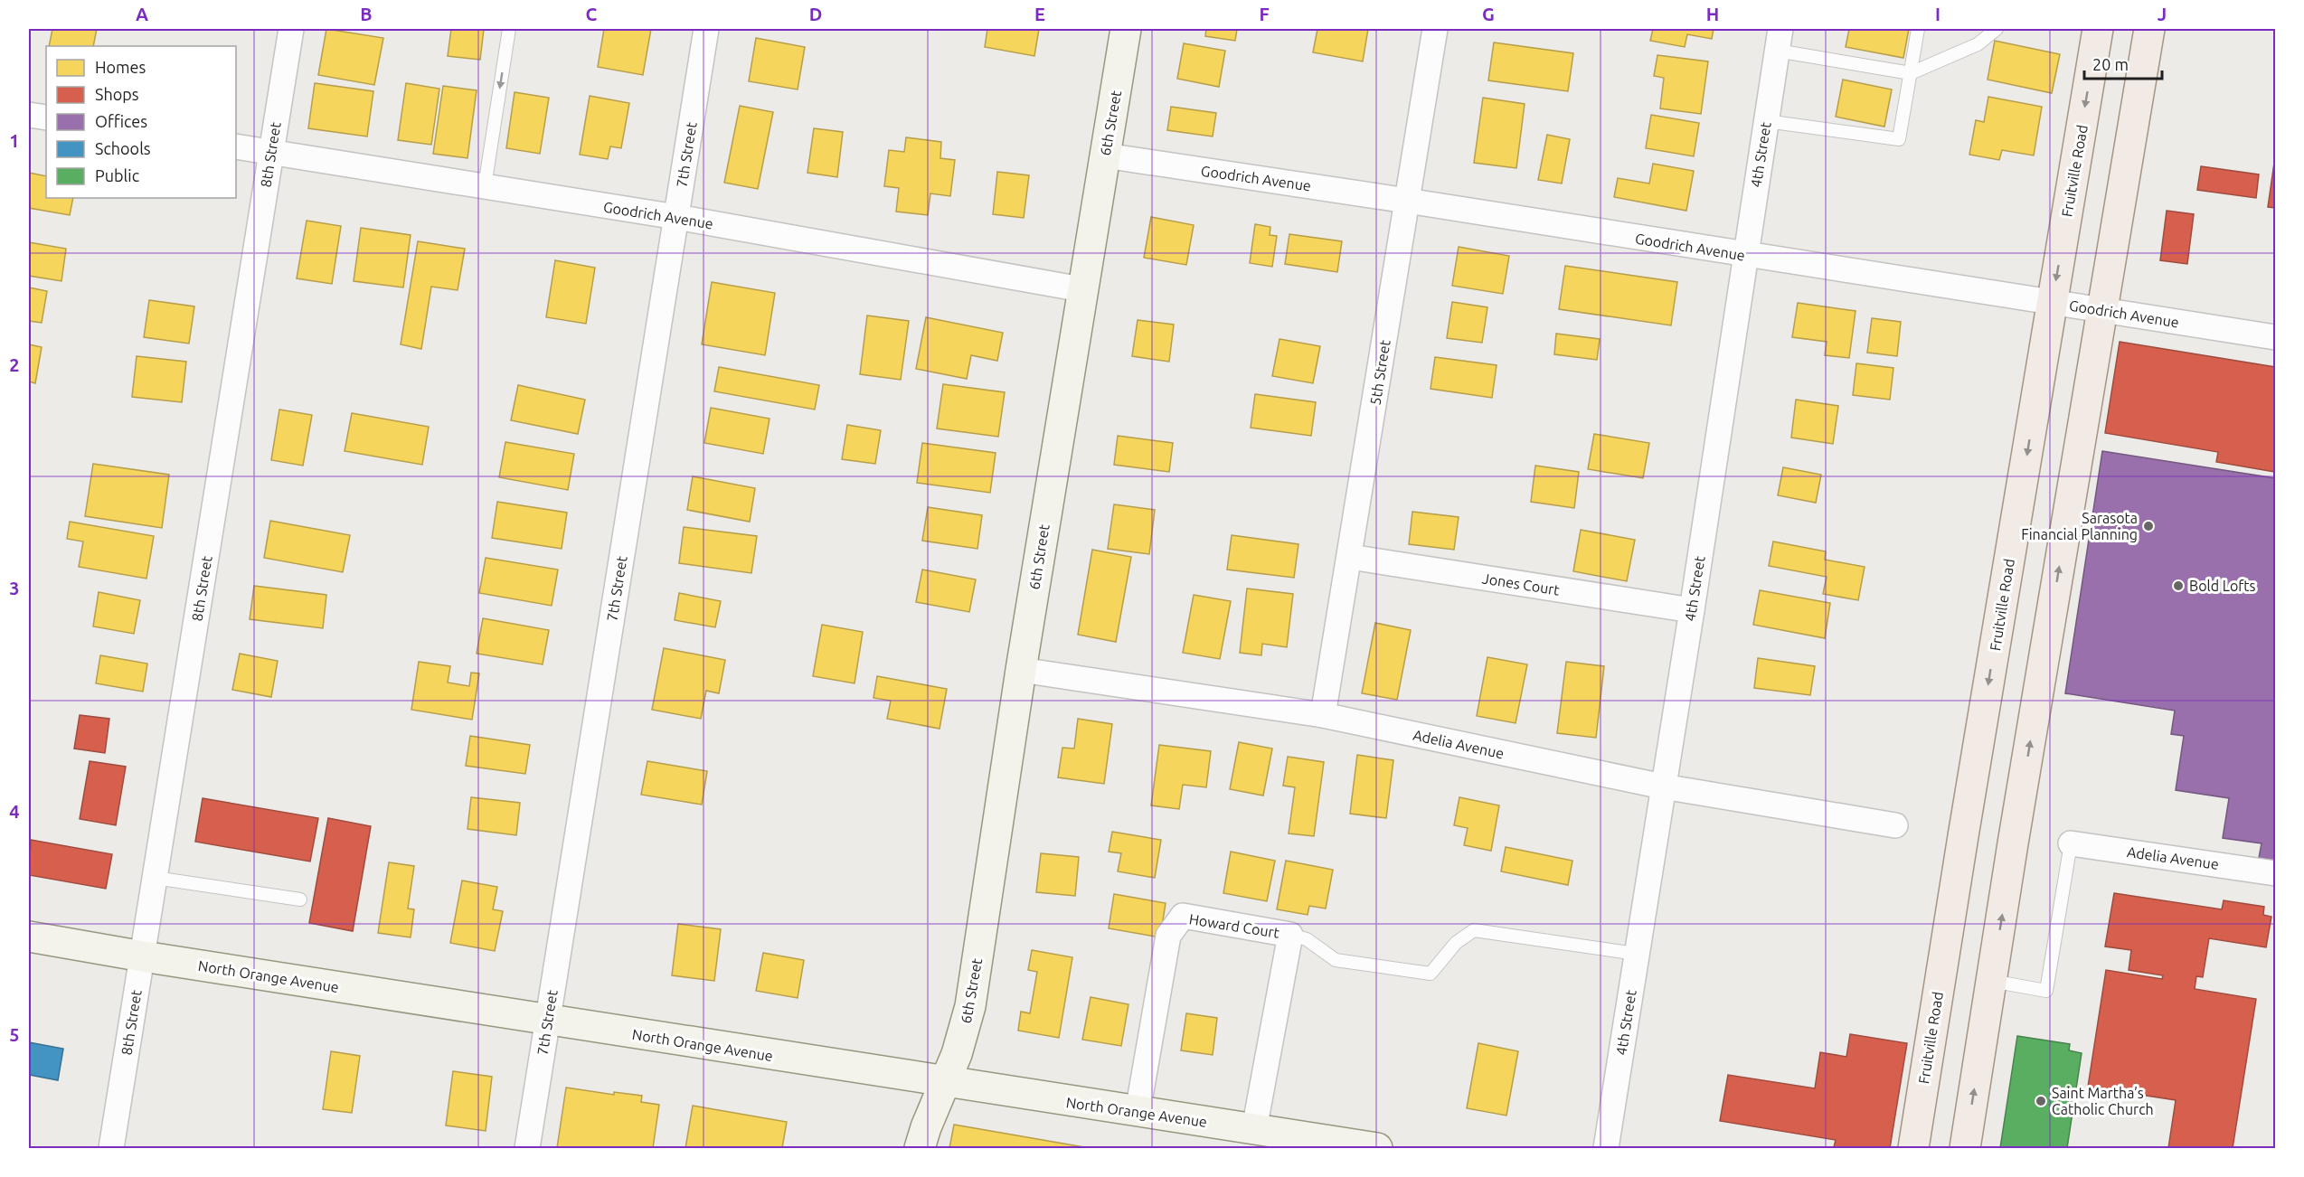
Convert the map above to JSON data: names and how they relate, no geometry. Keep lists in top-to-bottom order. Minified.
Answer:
{"streets":{"main road":["Fruitville Road"],"street":["6th Street","8th Street","7th Street","4th Street","Goodrich Avenue","5th Street","Jones Court","Adelia Avenue","Howard Court","North Orange Avenue"]},"crossings":[["6th Street","Goodrich Avenue"],["6th Street","Adelia Avenue"],["6th Street","North Orange Avenue"],["8th Street","Goodrich Avenue"],["8th Street","North Orange Avenue"],["7th Street","Goodrich Avenue"],["7th Street","North Orange Avenue"],["4th Street","Goodrich Avenue"],["4th Street","Jones Court"],["4th Street","Adelia Avenue"],["Fruitville Road","Goodrich Avenue"],["Goodrich Avenue","5th Street"],["5th Street","Jones Court"],["5th Street","Adelia Avenue"],["Howard Court","North Orange Avenue"]],"places":["Sarasota Financial Planning","Bold Lofts","Saint Martha’s Catholic Church"],"legend":["Homes","Shops","Offices","Schools","Public"],"scale_bar":"20 m","grid":{"columns":["A","B","C","D","E","F","G","H","I","J"],"rows":["1","2","3","4","5"]}}
